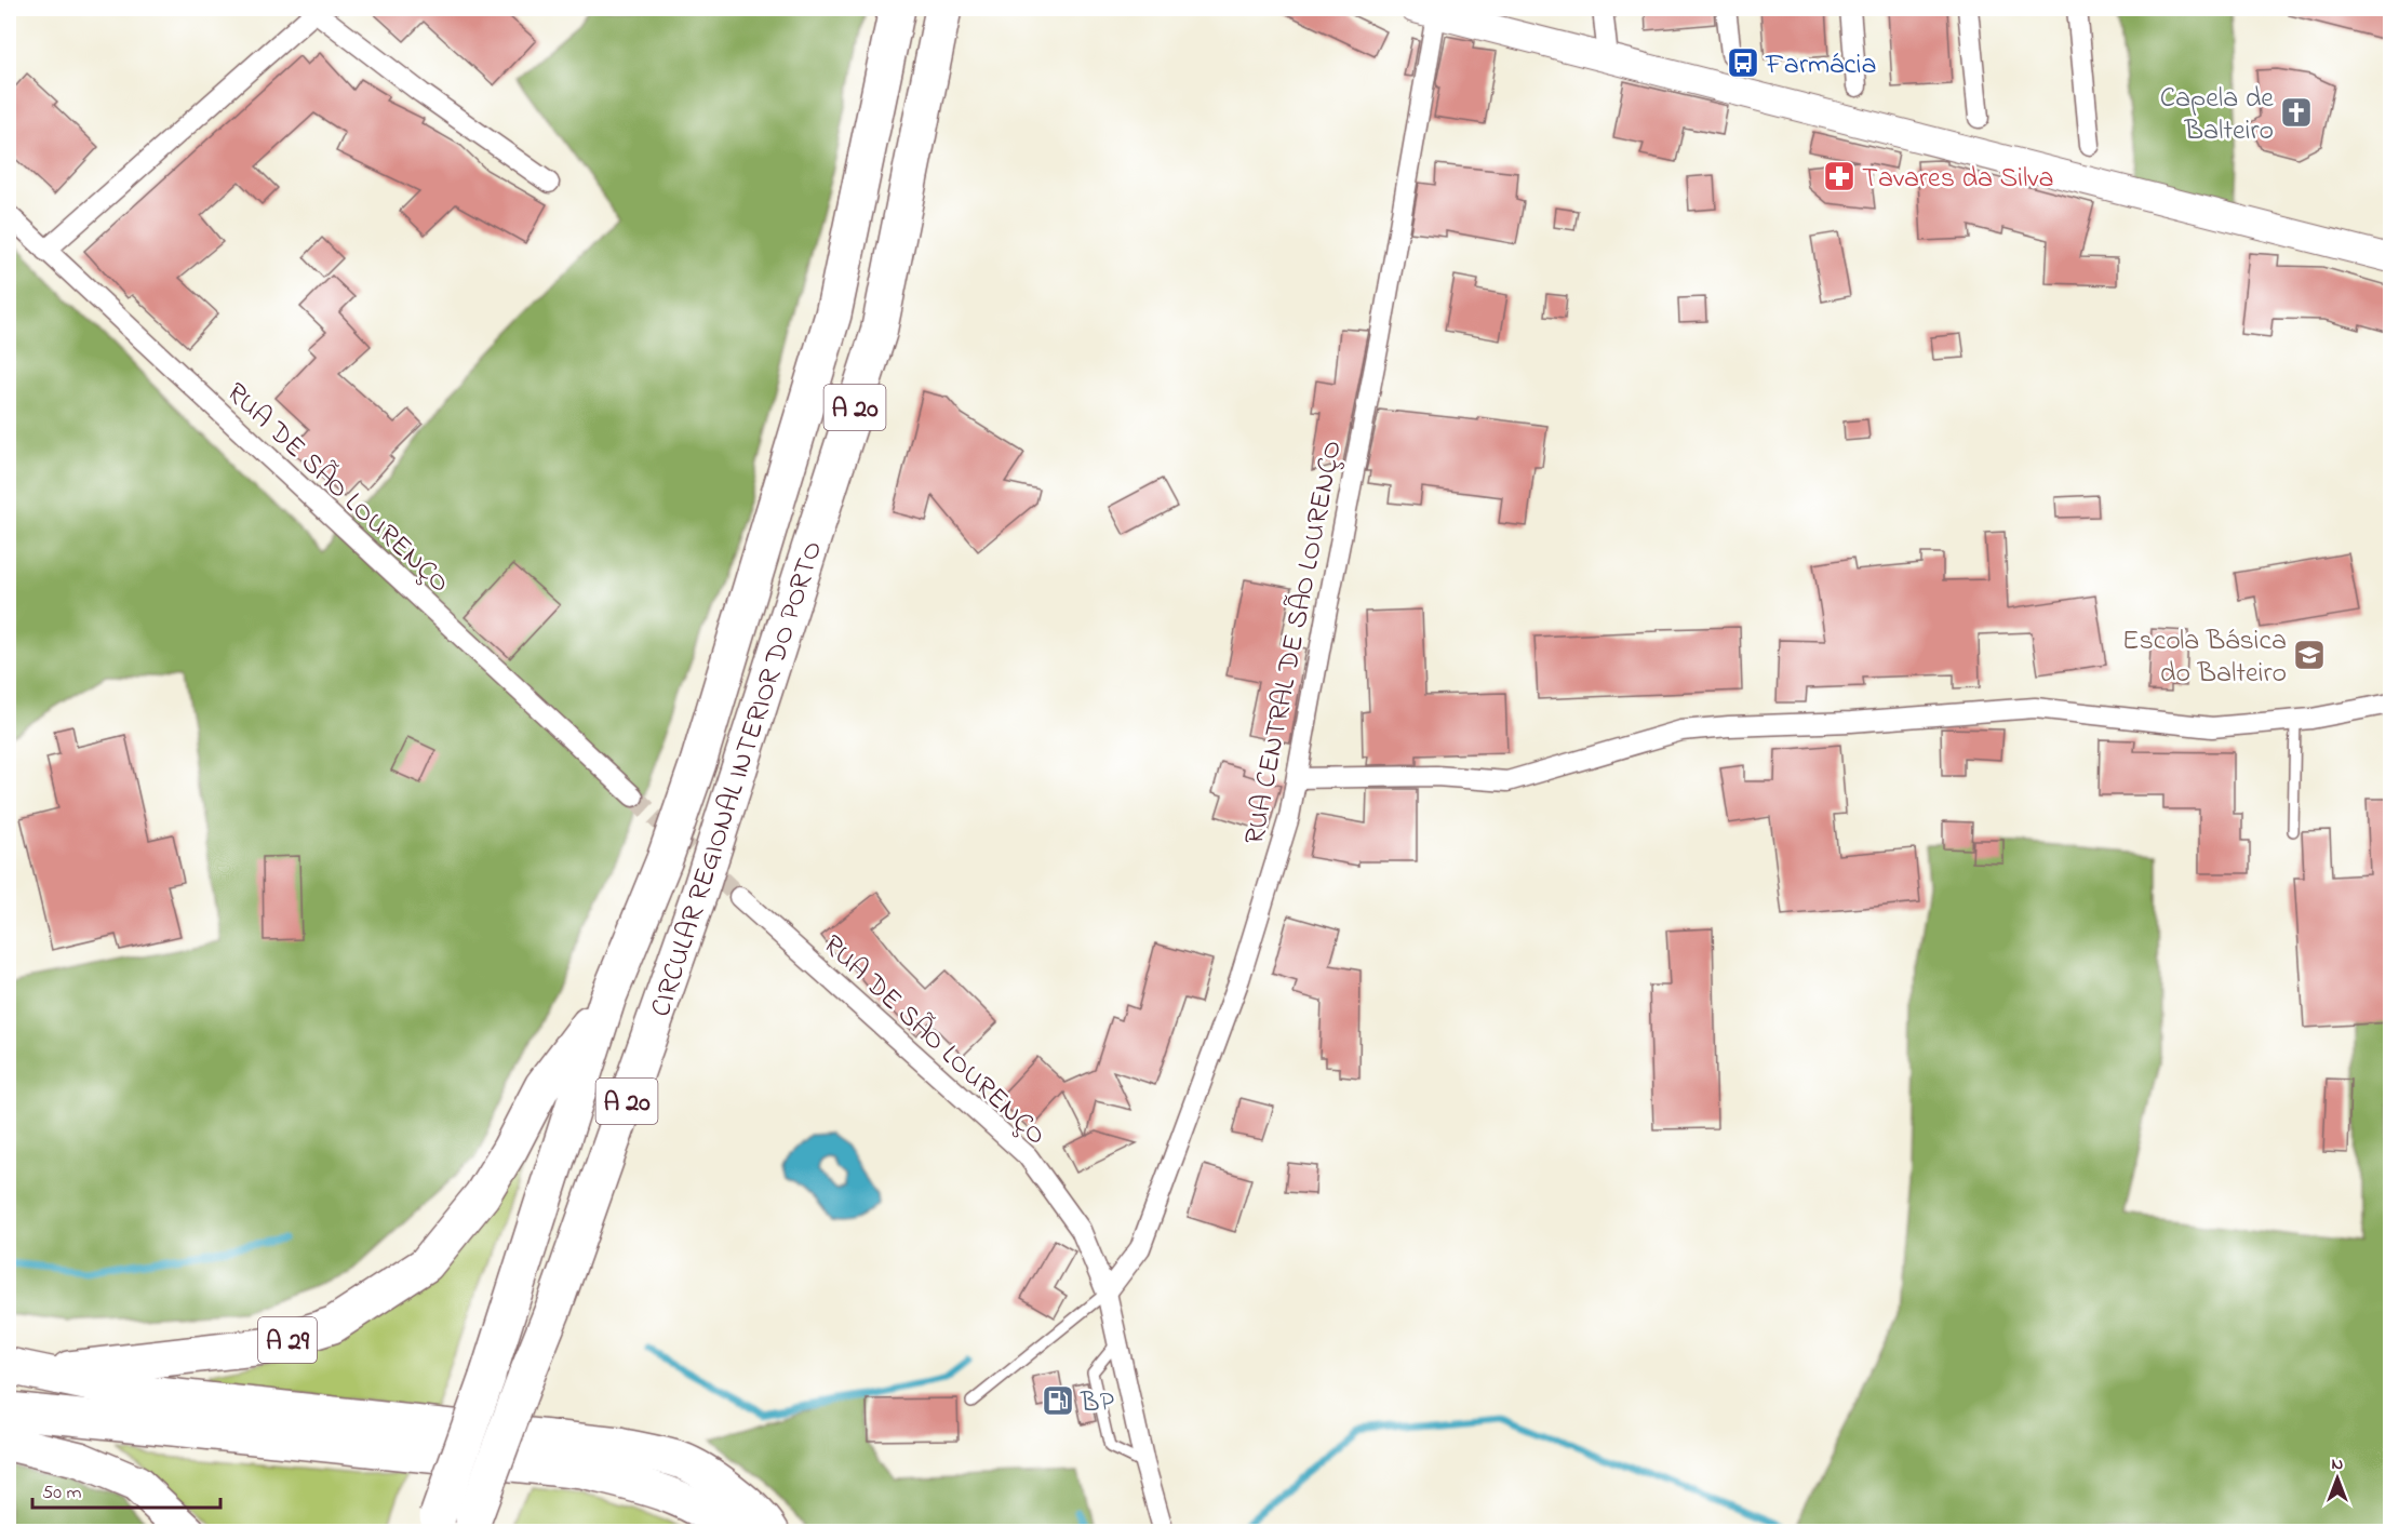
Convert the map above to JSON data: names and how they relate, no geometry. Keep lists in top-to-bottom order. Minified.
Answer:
{"streets":{"highway":["A 20","CIRCULAR REGIONAL INTERIOR DO PORTO","A 29"],"street":["RUA DE SÃO LOURENÇO","RUA CENTRAL DE SÃO LOURENÇO"]},"crossings":[["RUA DE SÃO LOURENÇO","RUA CENTRAL DE SÃO LOURENÇO"],["CIRCULAR REGIONAL INTERIOR DO PORTO","A 29"]],"places":{"bus stop":["Farmácia"],"church":["Capela de Balteiro"],"pharmacy":["Tavares da Silva"],"school or university":["Escola Básica do Balteiro"],"fuel station":["BP"]},"scale_bar":"50 m","north":"top"}
